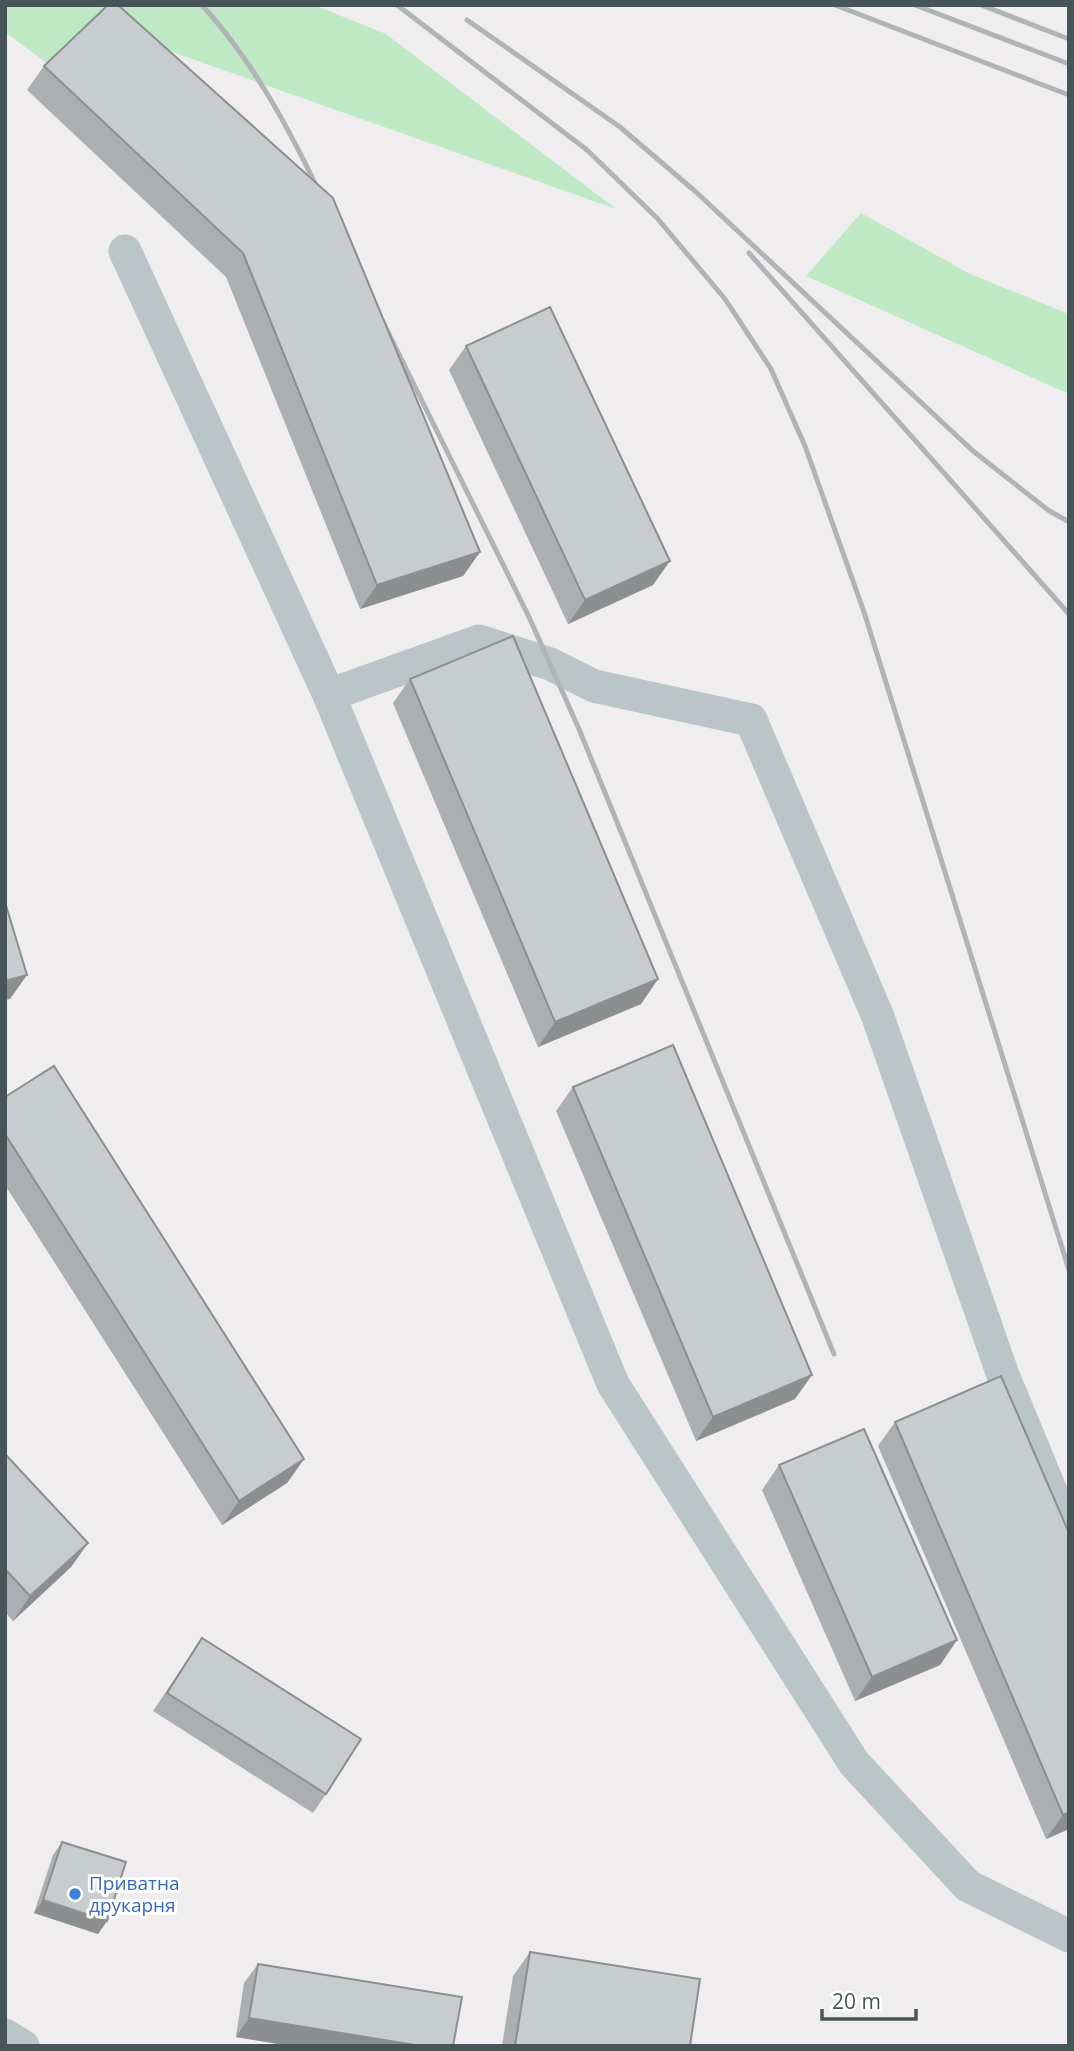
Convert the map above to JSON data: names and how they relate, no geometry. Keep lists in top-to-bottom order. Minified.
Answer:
{"places":["Приватна друкарня"],"scale_bar":"20 m"}
